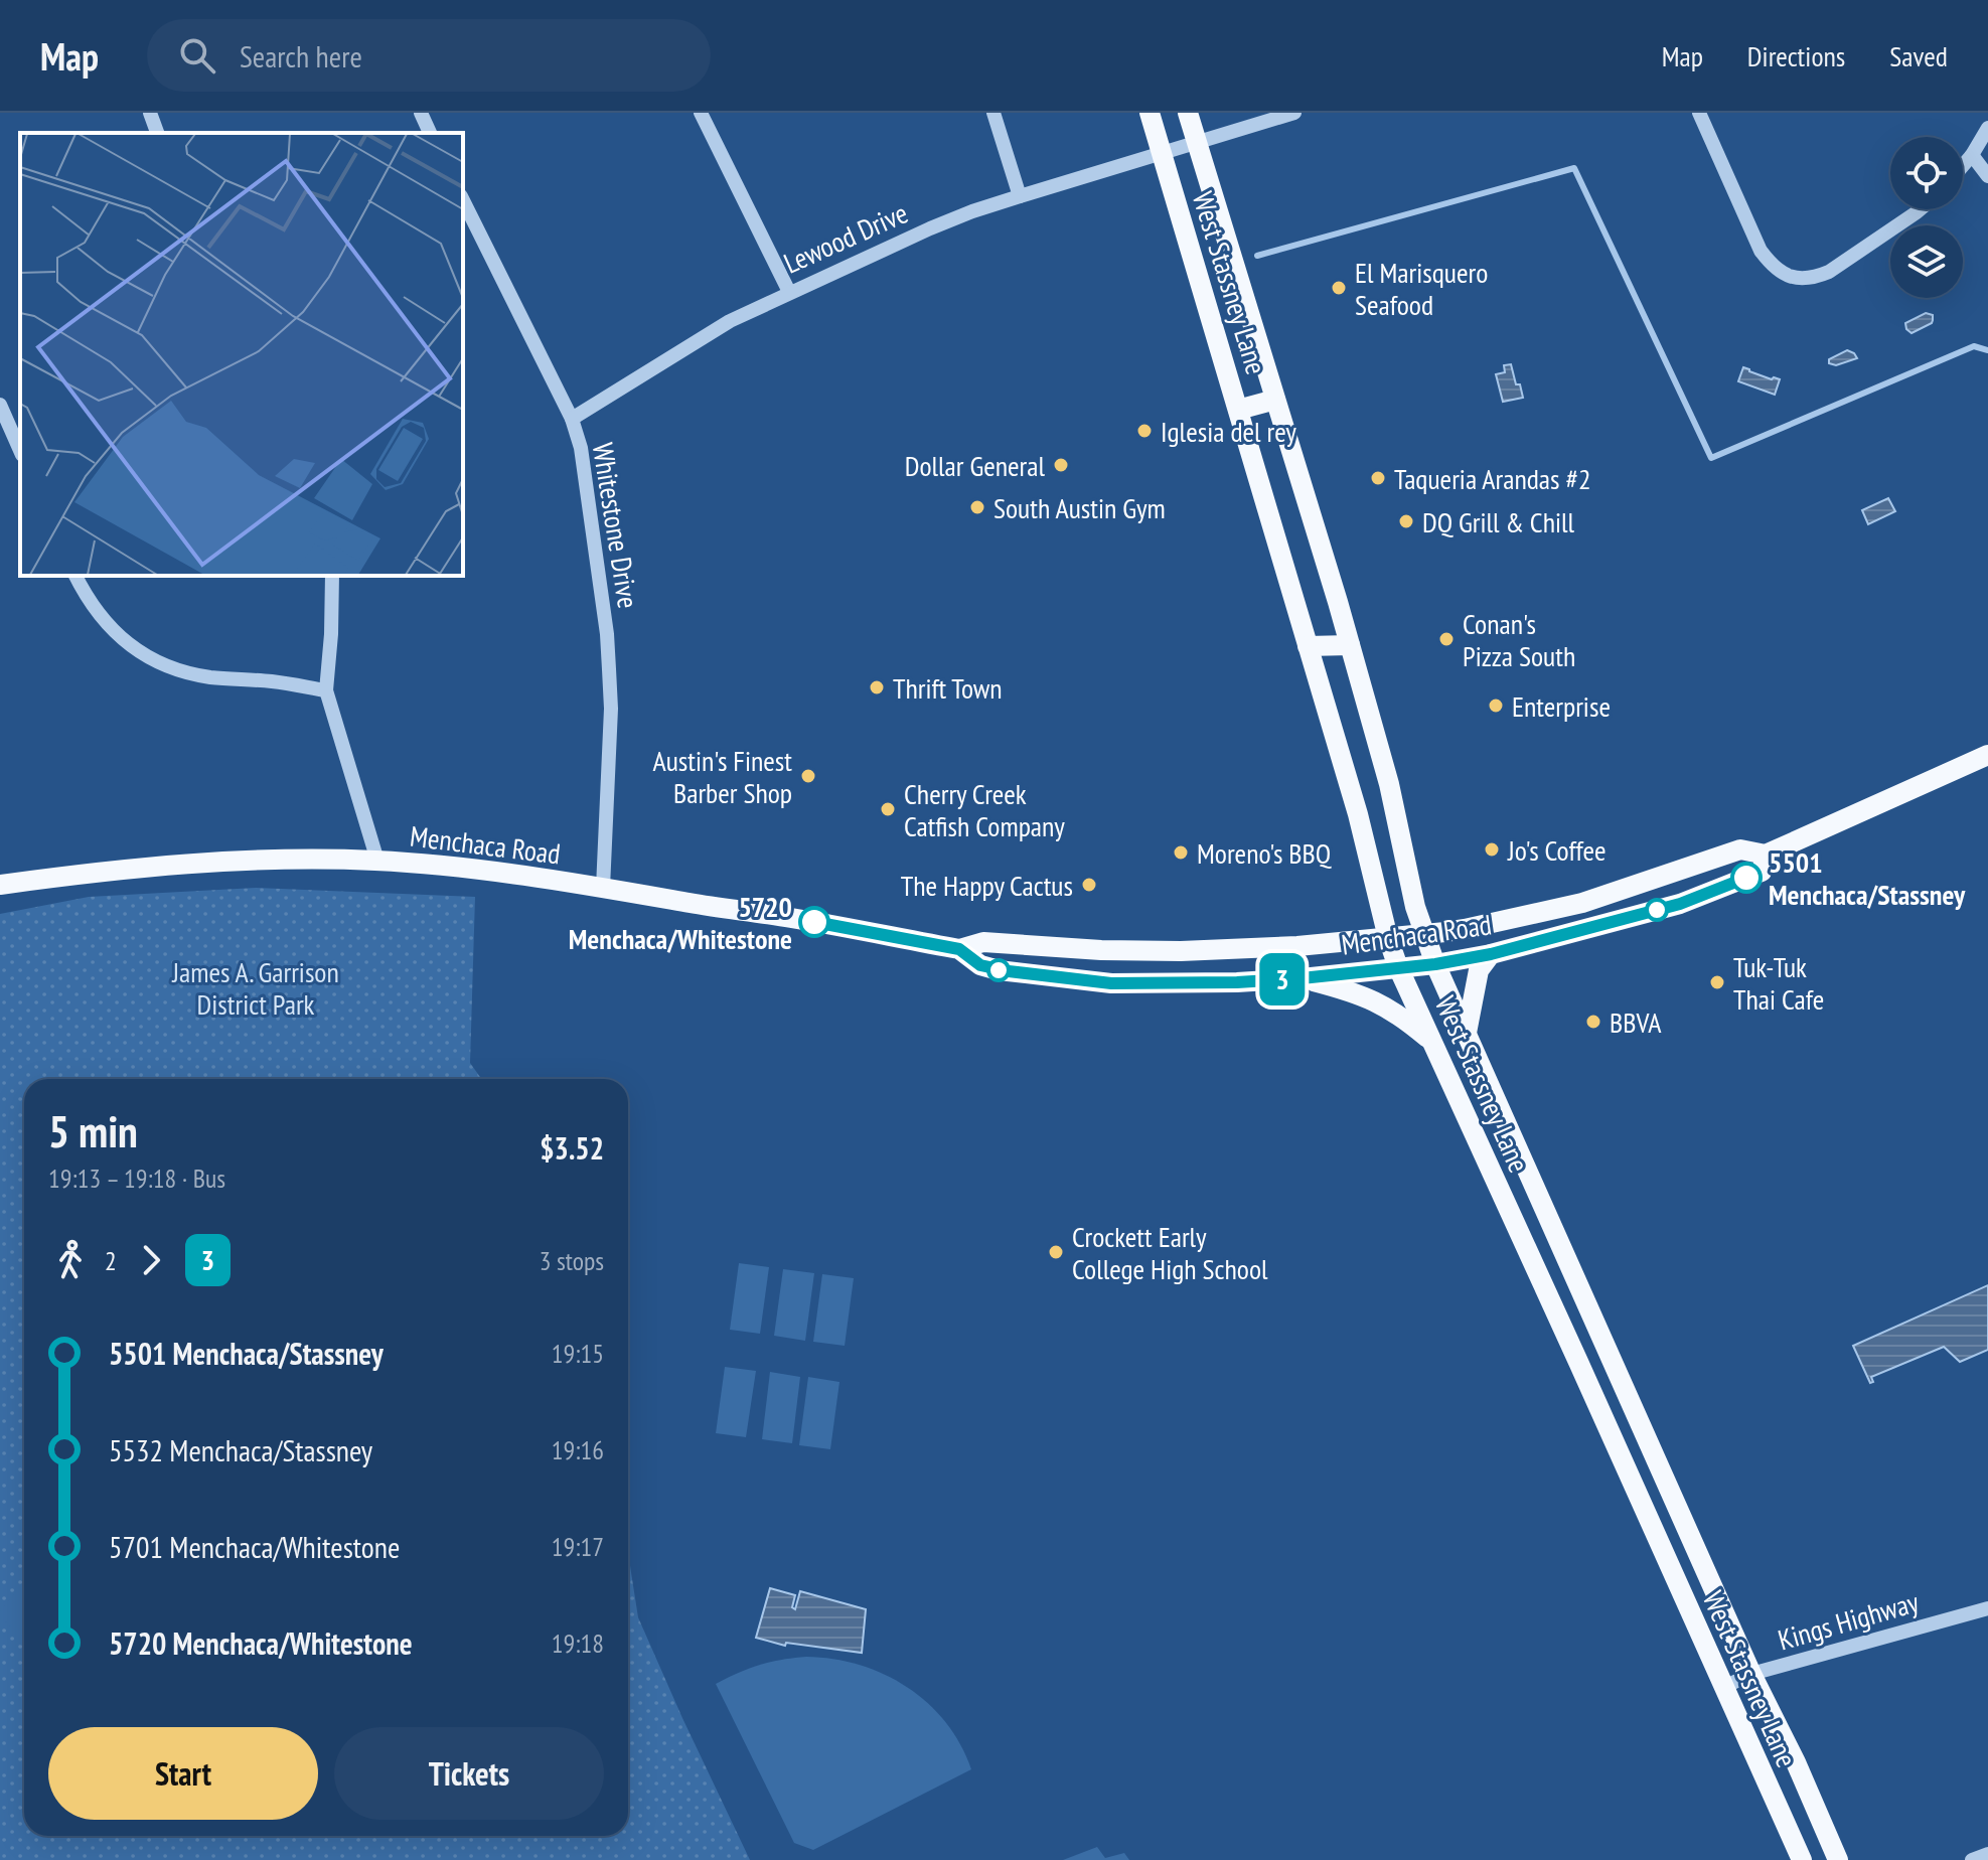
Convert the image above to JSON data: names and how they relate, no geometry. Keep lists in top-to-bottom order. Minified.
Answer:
{"streets":{"main road":["West Stassney Lane","Menchaca Road"],"street":["Lewood Drive","Whitestone Drive","Kings Highway"]},"crossings":[["Lewood Drive","West Stassney Lane"],["Lewood Drive","Whitestone Drive"],["West Stassney Lane","Menchaca Road"],["West Stassney Lane","Kings Highway"],["Whitestone Drive","Menchaca Road"]],"parks":["James A. Garrison District Park"],"places":["El Marisquero Seafood","Iglesia del rey","Dollar General","Taqueria Arandas #2","South Austin Gym","DQ Grill & Chill","Conan's Pizza South","Thrift Town","Enterprise","Austin's Finest Barber Shop","Cherry Creek Catfish Company","Jo's Coffee","Moreno's BBQ","5501 Menchaca/Stassney","The Happy Cactus","5720 Menchaca/Whitestone","Tuk-Tuk Thai Cafe","BBVA","Crockett Early College High School"],"lines":["bus line 3"],"page":{"header":"Map","search":"Search here","nav":["Map","Directions","Saved"],"on_map":"3","heading":["5 min","19:13 – 19:18 · Bus","$3.52"],"legs":["2","3","3 stops"],"list":[{"name":"5501 Menchaca/Stassney","value":"19:15"},{"name":"5532 Menchaca/Stassney","value":"19:16"},{"name":"5701 Menchaca/Whitestone","value":"19:17"},{"name":"5720 Menchaca/Whitestone","value":"19:18"}],"buttons":["Start","Tickets"]}}
